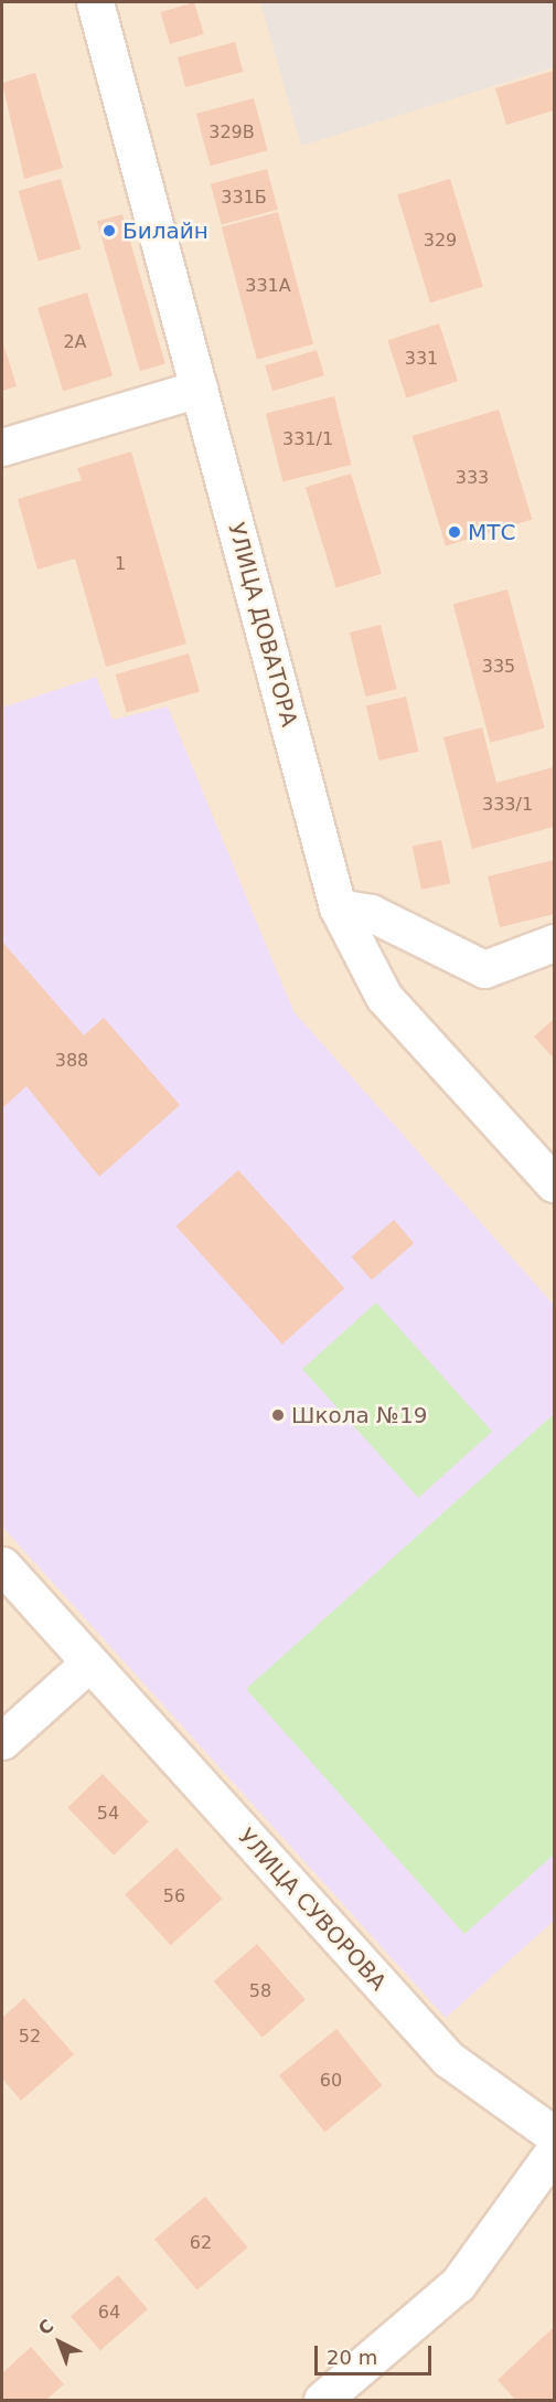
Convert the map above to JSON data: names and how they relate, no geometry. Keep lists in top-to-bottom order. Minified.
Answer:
{"streets":{"street":["УЛИЦА ДОВАТОРА","УЛИЦА СУВОРОВА"]},"places":["Билайн","МТС","Школа №19"],"house_numbers":["329В","331Б","329","331А","2А","331","331/1","333","1","335","333/1","388","54","56","58","52","60","62","64"],"scale_bar":"20 m","north":"top left"}
